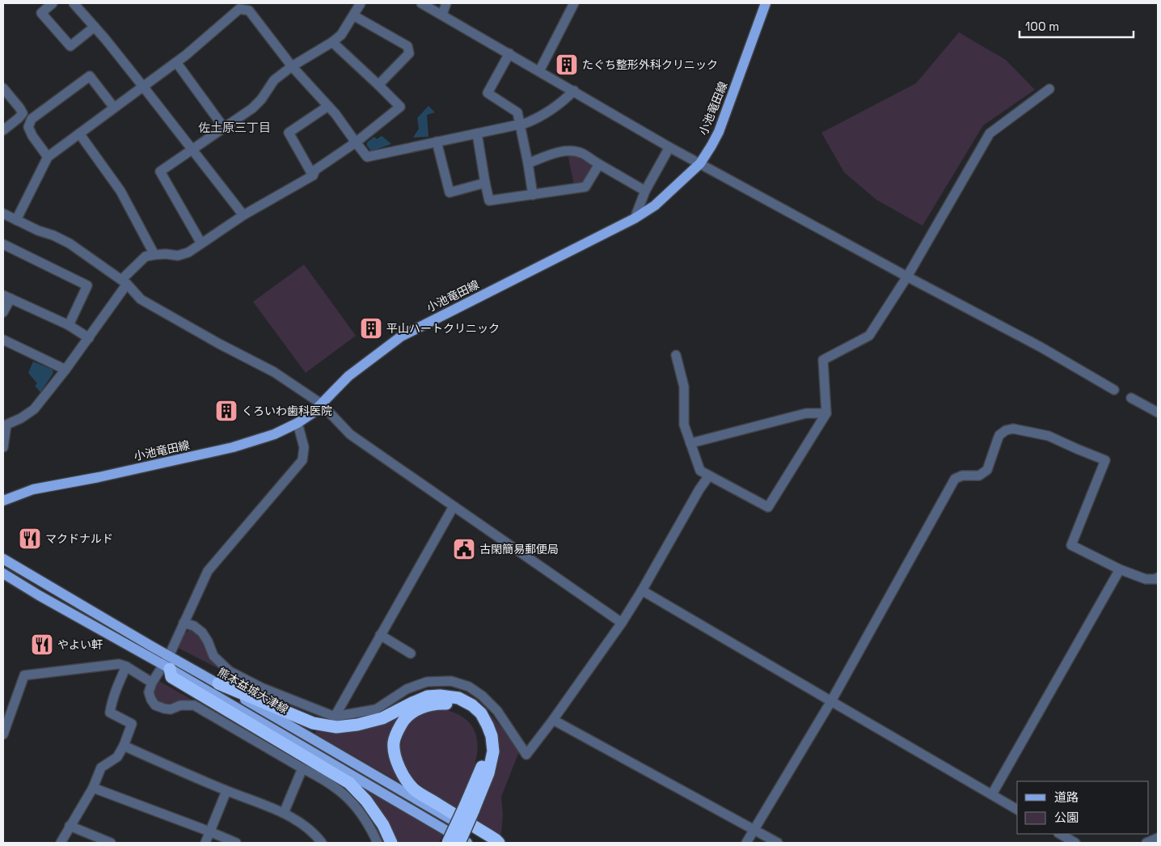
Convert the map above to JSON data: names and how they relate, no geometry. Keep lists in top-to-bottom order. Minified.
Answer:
{"streets":{"main road":["小池竜田線","熊本益城大津線"]},"districts":["佐土原三丁目"],"places":{"building":["たぐち整形外科クリニック","平山ハートクリニック","くろいわ歯科医院"],"restaurant":["マクドナルド","やよい軒"],"public building":["古閑簡易郵便局"]},"legend":["道路","公園"],"scale_bar":"100 m"}
